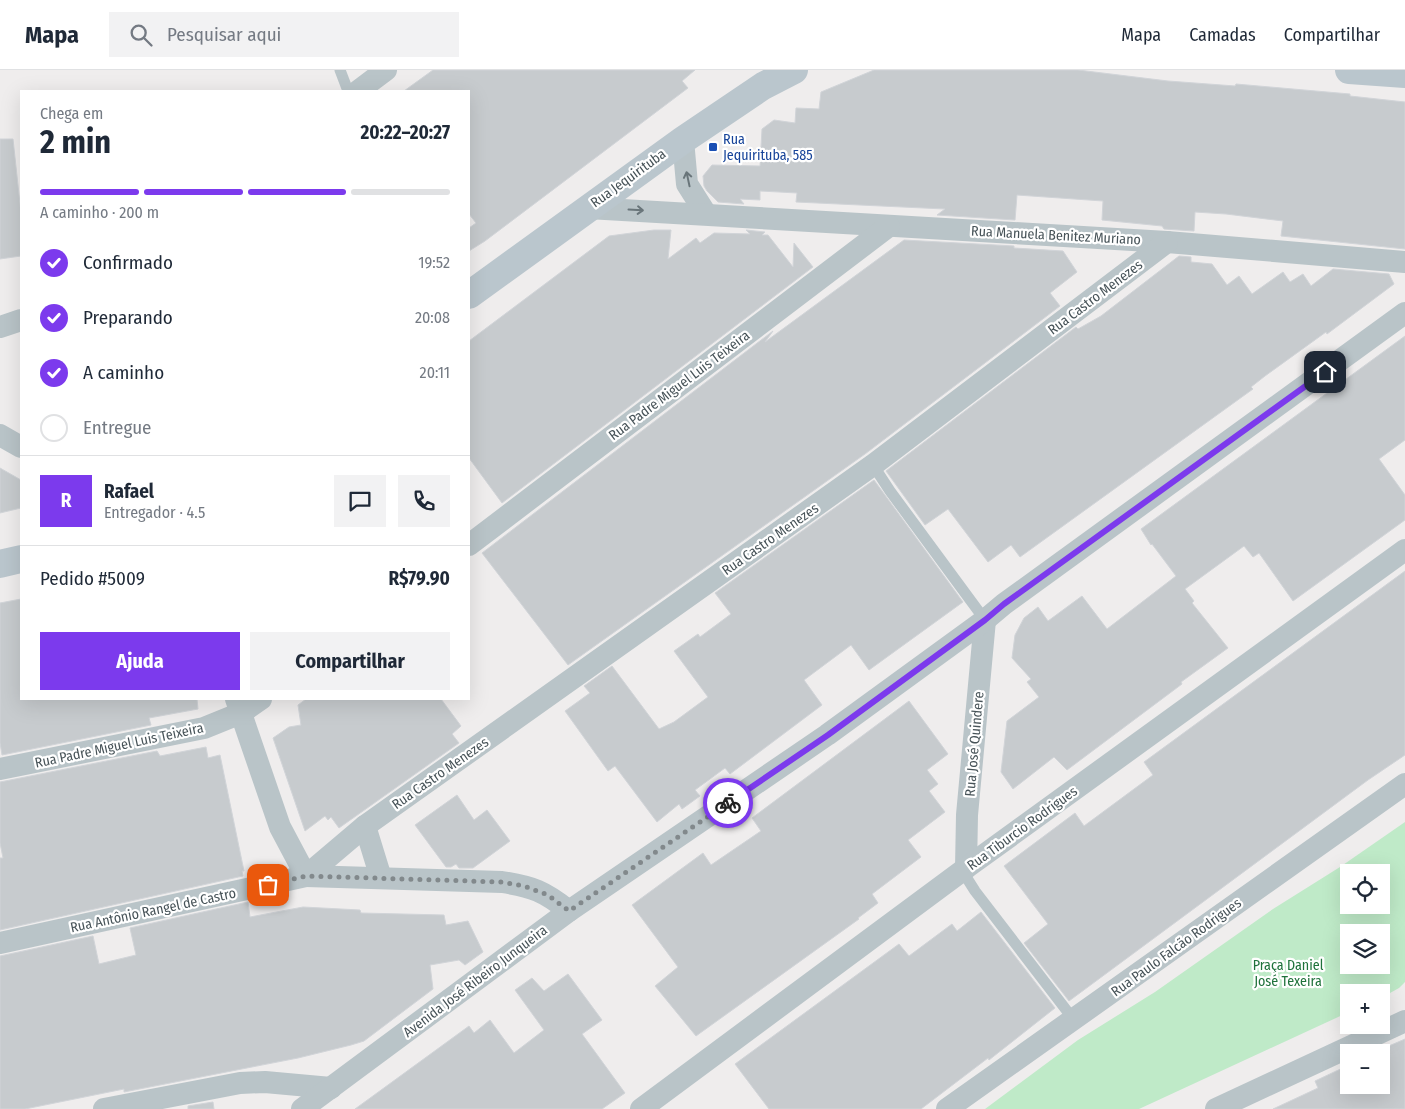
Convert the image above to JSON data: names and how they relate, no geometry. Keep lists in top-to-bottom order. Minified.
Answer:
{"streets":{"street":["Rua Jequirituba","Rua Manuela Benitez Muriano","Rua Castro Menezes","Rua Padre Miguel Luis Teixeira","Rua José Quindere","Rua Tiburcio Rodrigues","Rua Antônio Rangel de Castro","Rua Paulo Falcão Rodrigues","Avenida José Ribeiro Junqueira"]},"crossings":[["Rua Jequirituba","Rua Manuela Benitez Muriano"],["Rua Manuela Benitez Muriano","Rua Castro Menezes"],["Rua Manuela Benitez Muriano","Rua Padre Miguel Luis Teixeira"],["Rua Castro Menezes","Rua Antônio Rangel de Castro"],["Rua José Quindere","Rua Tiburcio Rodrigues"],["Rua José Quindere","Avenida José Ribeiro Junqueira"]],"parks":["Praça Daniel José Texeira"],"places":{"transit":["Rua Jequirituba, 585"]},"page":{"header":"Mapa","search":"Pesquisar aqui","nav":["Mapa","Camadas","Compartilhar"],"heading":["2 min","Chega em","20:22–20:27"],"panel":["Rafael","Entregador · 4.5","Pedido #5009","R$79.90"],"bar":"A caminho · 200 m","list":[["Confirmado","19:52"],["Preparando","20:08"],["A caminho","20:11"],"Entregue"],"round":"R","buttons":["Ajuda","Compartilhar"],"map_buttons":["+","−"]}}
